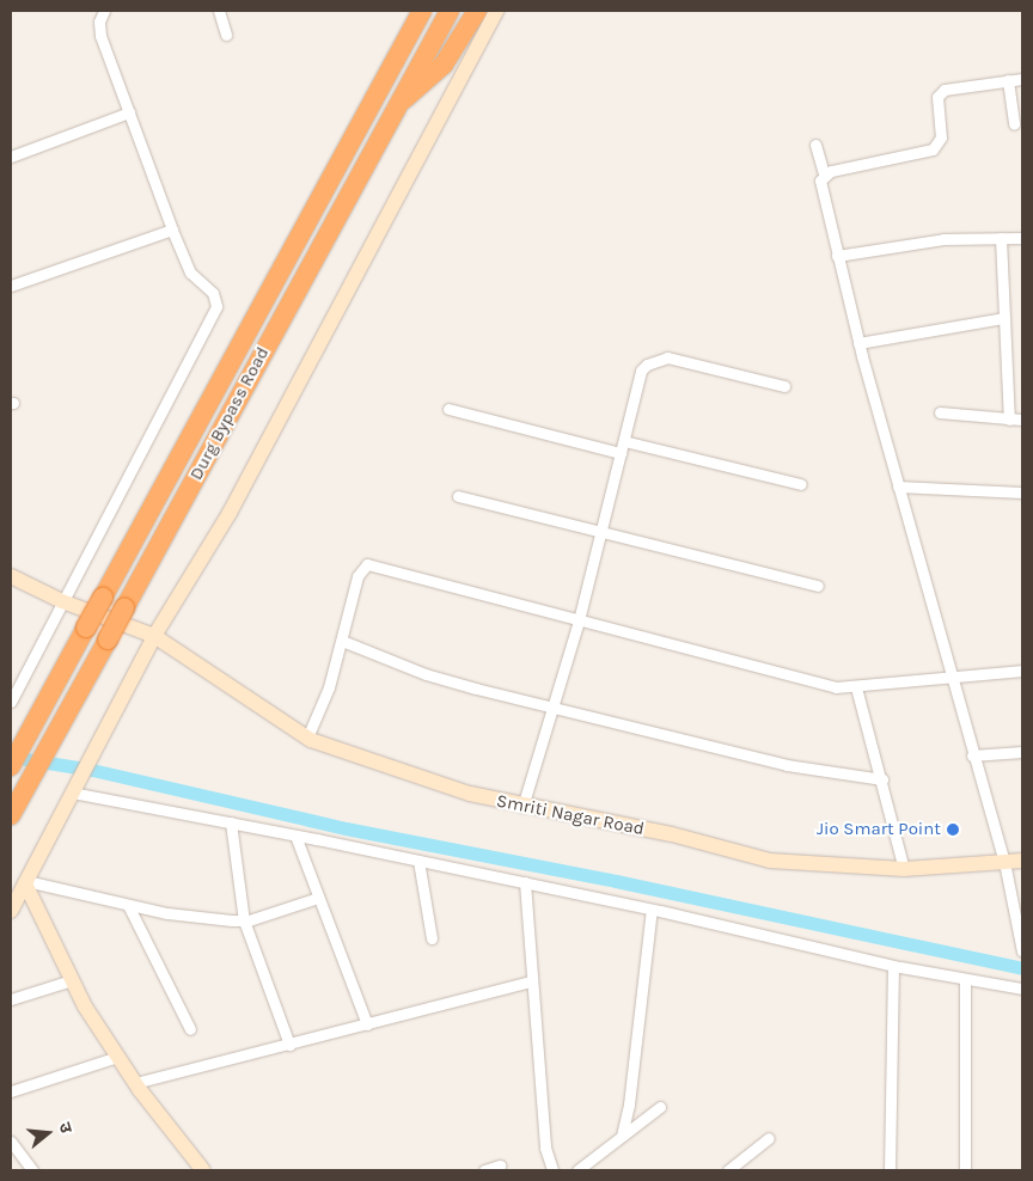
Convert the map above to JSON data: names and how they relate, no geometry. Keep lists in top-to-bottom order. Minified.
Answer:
{"streets":{"highway":["Durg Bypass Road"],"street":["Smriti Nagar Road"]},"places":["Jio Smart Point"],"north":"right"}
